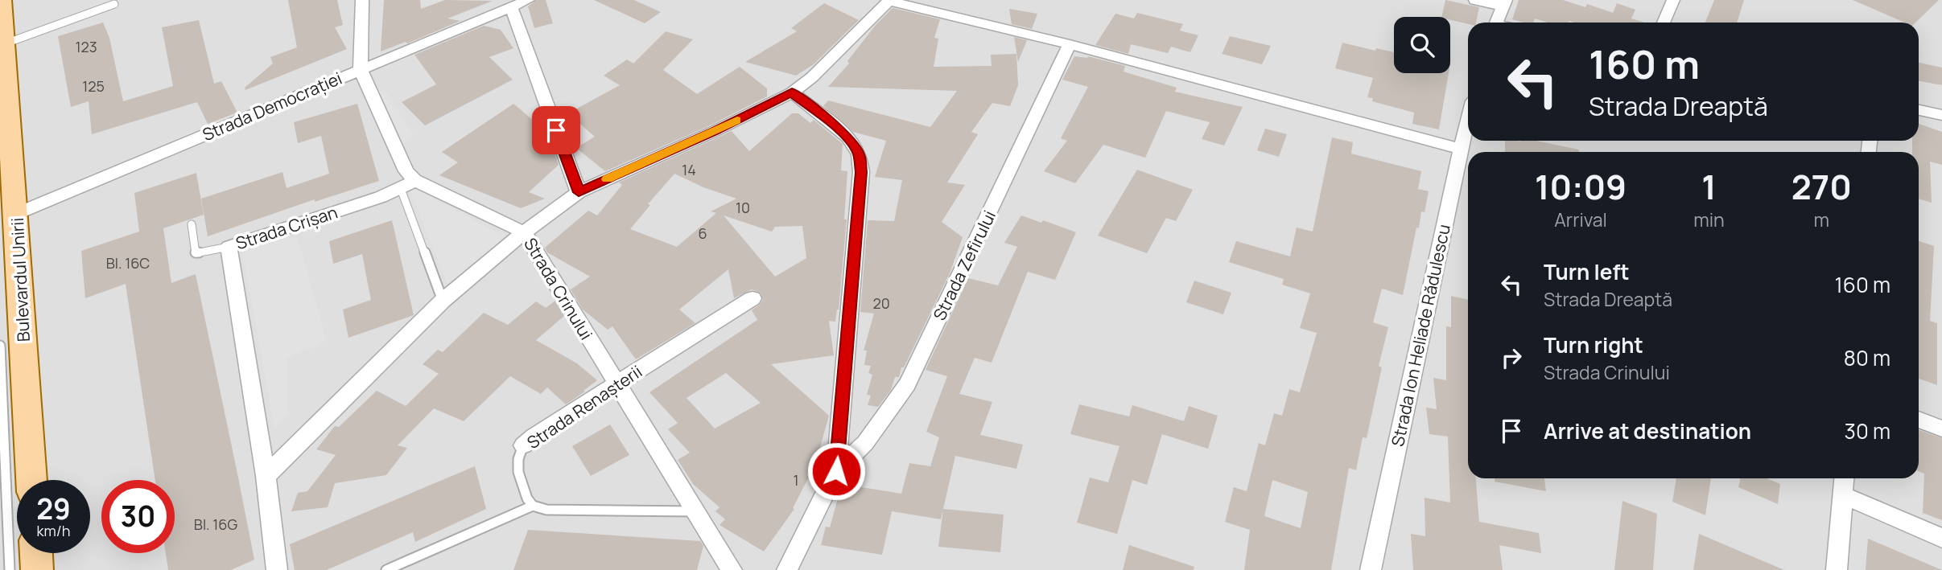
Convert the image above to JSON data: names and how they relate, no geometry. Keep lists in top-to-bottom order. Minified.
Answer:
{"streets":{"main road":["Bulevardul Unirii"],"street":["Strada Democrației","Strada Crișan","Strada Zefirului","Strada Crinului","Strada Ion Heliade Rădulescu","Strada Renașterii"]},"crossings":[["Strada Democrației","Bulevardul Unirii"],["Strada Crinului","Strada Renașterii"]],"house_numbers":["123","125","14","10","6","Bl. 16C","20","1","Bl. 16G"],"page":{"turn":["160 m","Strada Dreaptă"],"eta":["10:09","Arrival","1","min","270","m"],"list":[{"name":"Turn left","note":"Strada Dreaptă","value":"160 m"},{"name":"Turn right","note":"Strada Crinului","value":"80 m"},{"name":"Arrive at destination","value":"30 m"}],"speed":"29 km/h","limit":"30"}}
